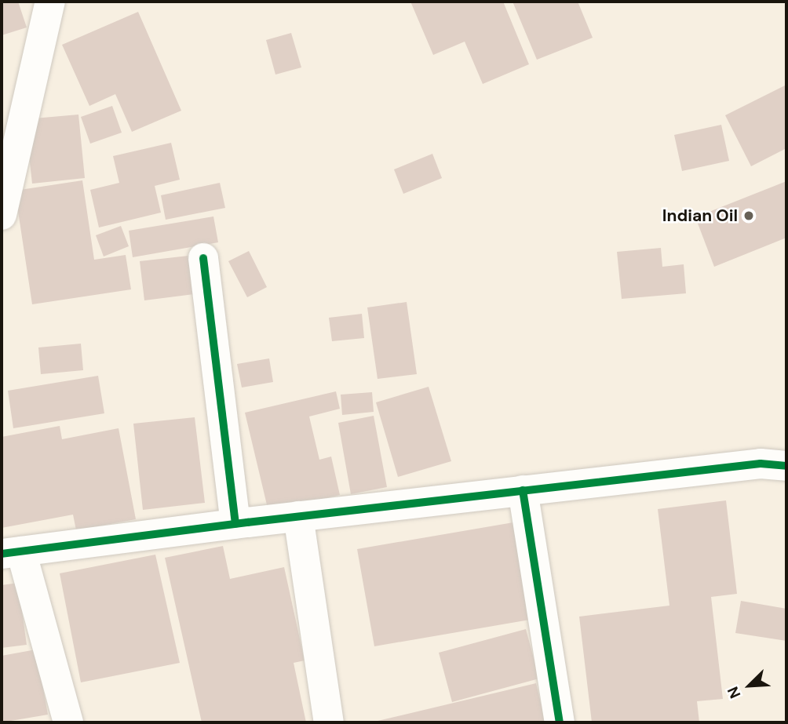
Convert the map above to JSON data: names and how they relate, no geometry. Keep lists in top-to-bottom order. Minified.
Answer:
{"places":["Indian Oil"],"north":"bottom left"}
